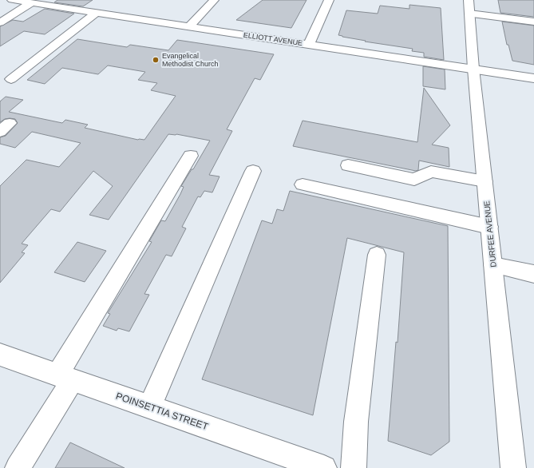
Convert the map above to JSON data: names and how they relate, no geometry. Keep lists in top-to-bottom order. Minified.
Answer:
{"streets":{"street":["ELLIOTT AVENUE","DURFEE AVENUE","POINSETTIA STREET"]},"crossings":[["ELLIOTT AVENUE","DURFEE AVENUE"]],"places":["Evangelical Methodist Church"]}
